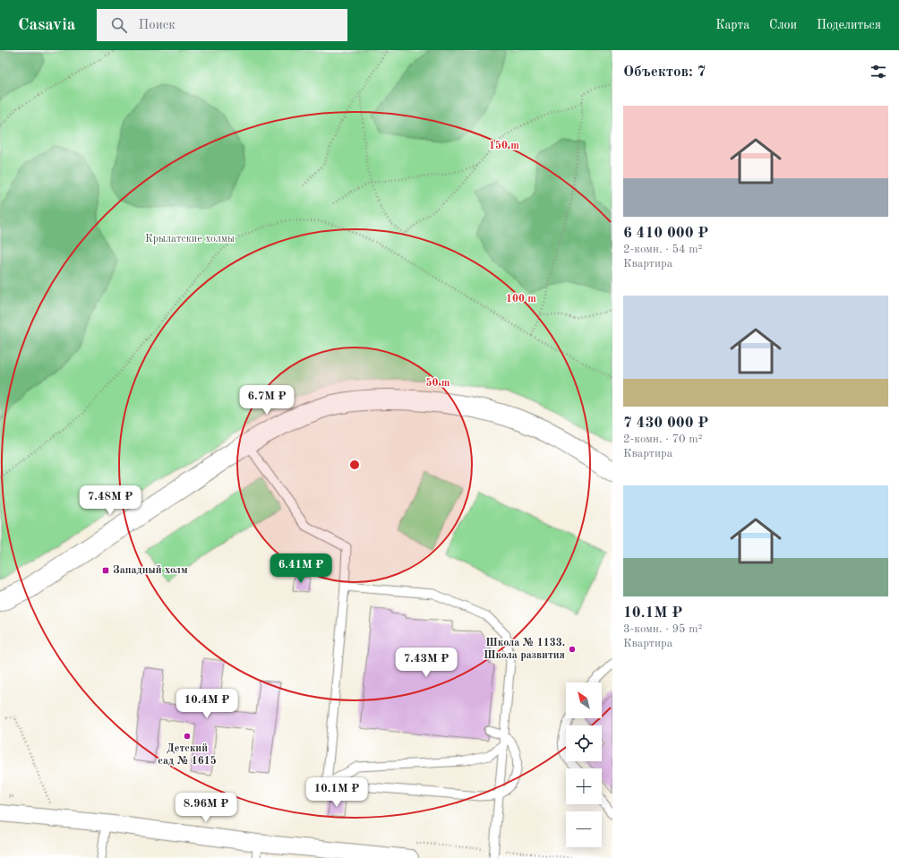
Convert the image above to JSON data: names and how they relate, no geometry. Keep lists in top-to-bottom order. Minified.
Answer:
{"parks":["Крылатские холмы"],"places":{"transit":["Западный холм"],"other":["Школа № 1133. Школа развития","Детский сад № 1615"]},"north":"top left","page":{"header":"Casavia","search":"Поиск","nav":["Карта","Слои","Поделиться"],"heading":"Объектов: 7","list":[{"name":"6 410 000 ₽","note":"2-комн. · 54 m² · Квартира"},{"name":"7 430 000 ₽","note":"2-комн. · 70 m² · Квартира"},{"name":"10.1M ₽","note":"3-комн. · 95 m² · Квартира"}],"price":["6.7M ₽","7.48M ₽","6.41M ₽","7.43M ₽","10.4M ₽","10.1M ₽","8.96M ₽"],"map_buttons":["+","−"]},"rings":["150 m","100 m","50 m"]}
